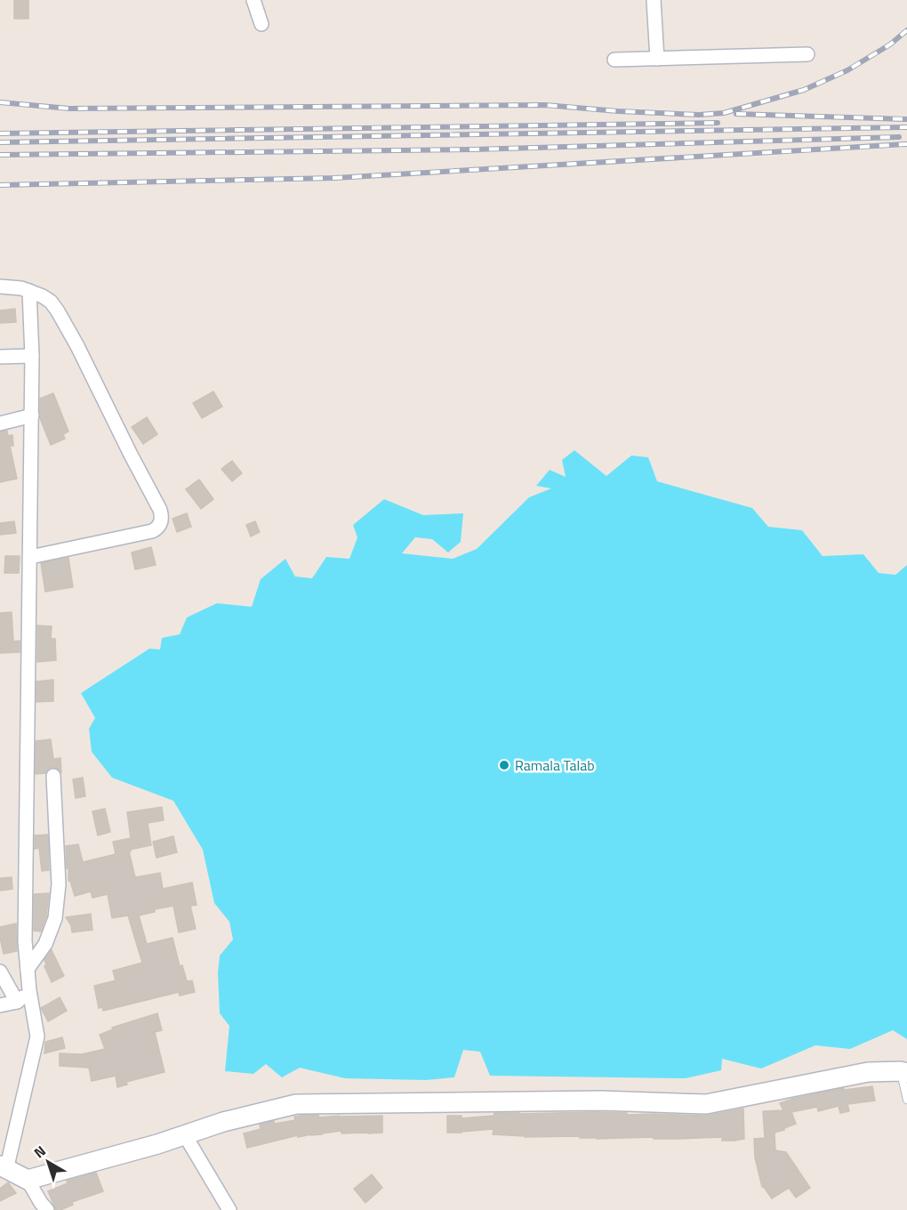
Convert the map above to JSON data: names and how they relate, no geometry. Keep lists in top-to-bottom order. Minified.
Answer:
{"places":["Ramala Talab"],"north":"top left"}
